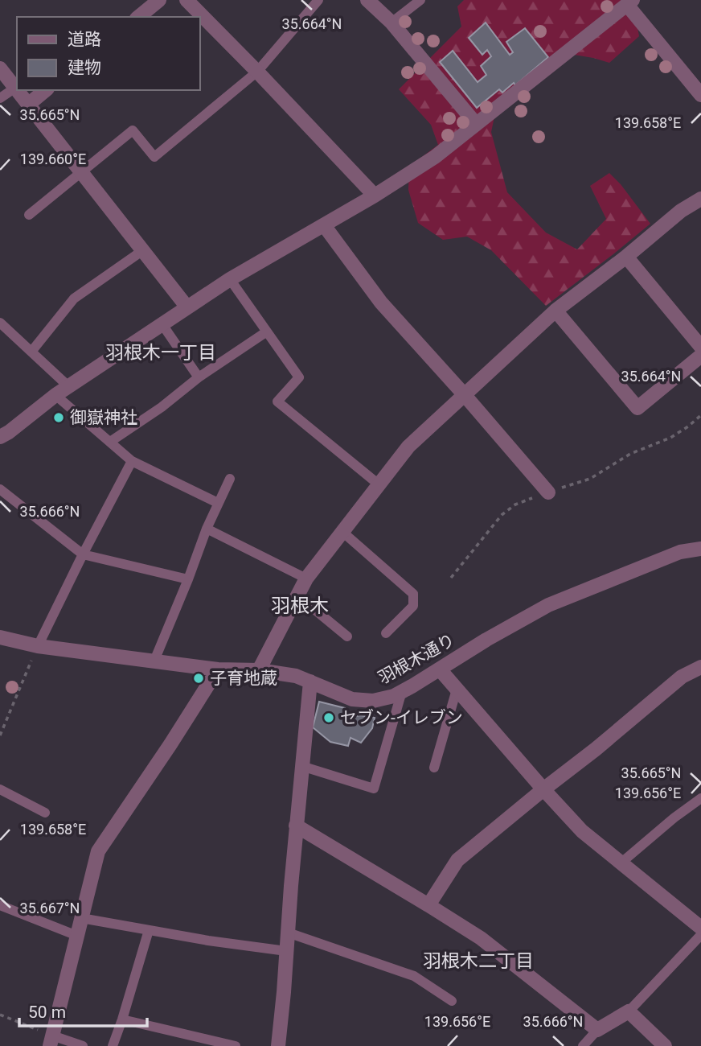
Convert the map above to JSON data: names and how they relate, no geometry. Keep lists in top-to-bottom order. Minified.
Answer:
{"streets":{"street":["羽根木通り"]},"districts":["羽根木一丁目","羽根木","羽根木二丁目"],"places":["御嶽神社","子育地蔵","セブン-イレブン"],"legend":["道路","建物"],"scale_bar":"50 m","coordinates":["35.664°N","35.665°N","139.658°E","139.660°E","35.666°N","139.656°E","35.667°N"]}
